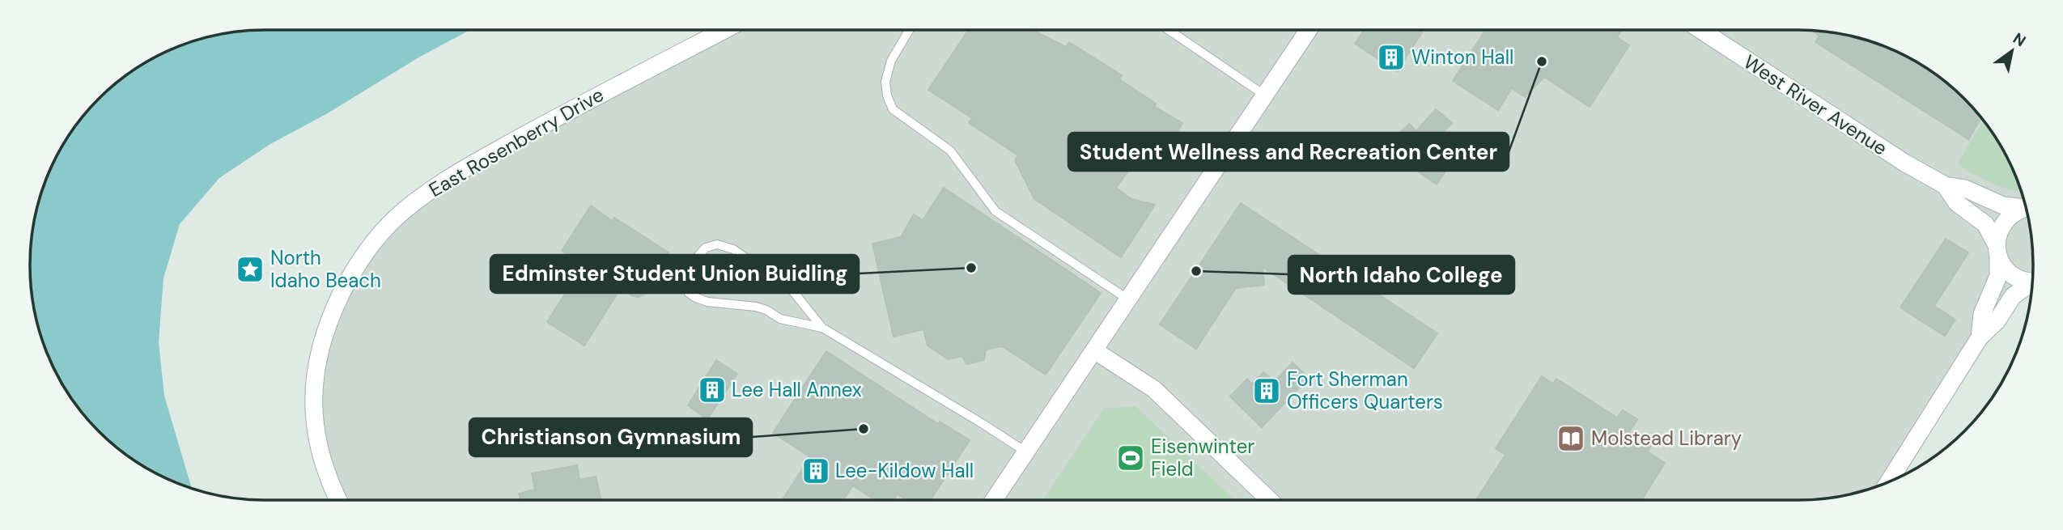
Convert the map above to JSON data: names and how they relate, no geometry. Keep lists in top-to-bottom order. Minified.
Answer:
{"streets":{"street":["West River Avenue","East Rosenberry Drive"]},"places":{"building":["Winton Hall","Lee Hall Annex","Fort Sherman Officers Quarters","Lee-Kildow Hall"],"other":["Student Wellness and Recreation Center","Edminster Student Union Buidling","North Idaho College","Christianson Gymnasium"],"place":["North Idaho Beach"],"library":["Molstead Library"],"sports":["Eisenwinter Field"]},"north":"top right"}
